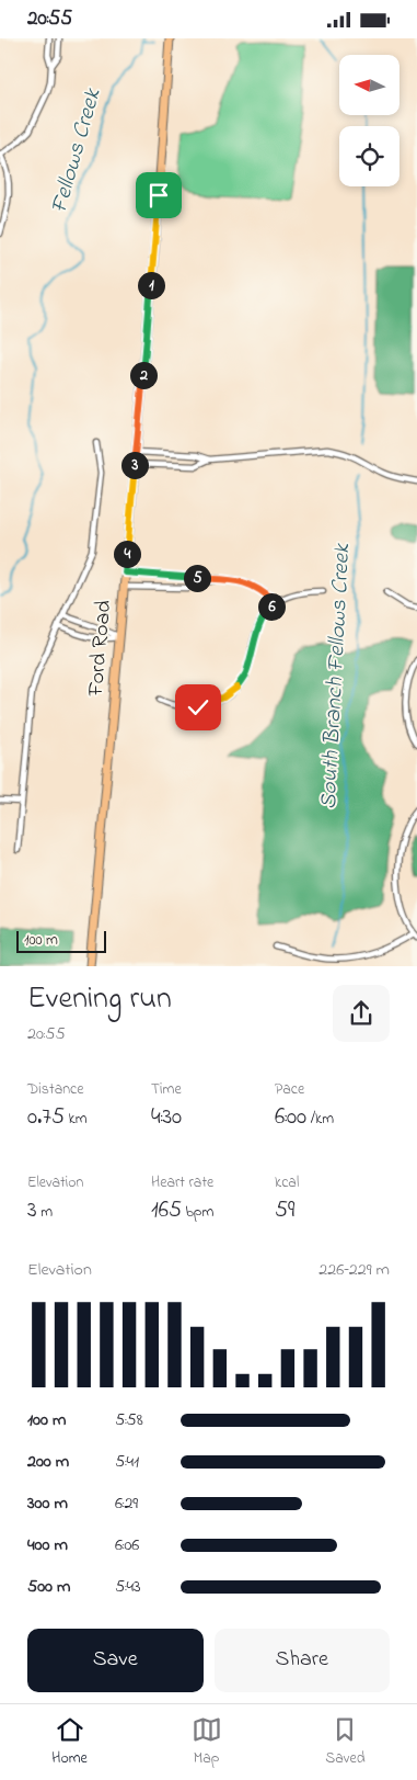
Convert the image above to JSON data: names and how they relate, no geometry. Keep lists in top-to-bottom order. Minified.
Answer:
{"streets":{"main road":["Ford Road"]},"water":["Fellows Creek","South Branch Fellows Creek"],"scale_bar":"100 m","north":"left","page":{"status":"20:55","pins":["1","2","3","4","5","6"],"scale":"100 m","heading":["Evening run","20:55"],"stats":[["Distance","0.75 km"],["Time","4:30"],["Pace","6:00 /km"],["Elevation","3 m"],["Heart rate","165 bpm"],["kcal","59"]],"chart":["Elevation","226–229 m"],"list":[{"name":"100 m","note":"5:58"},{"name":"200 m","note":"5:41"},{"name":"300 m","note":"6:29"},{"name":"400 m","note":"6:06"},{"name":"500 m","note":"5:43"}],"buttons":["Save","Share"],"tabs":["Home","Map","Saved"]}}
